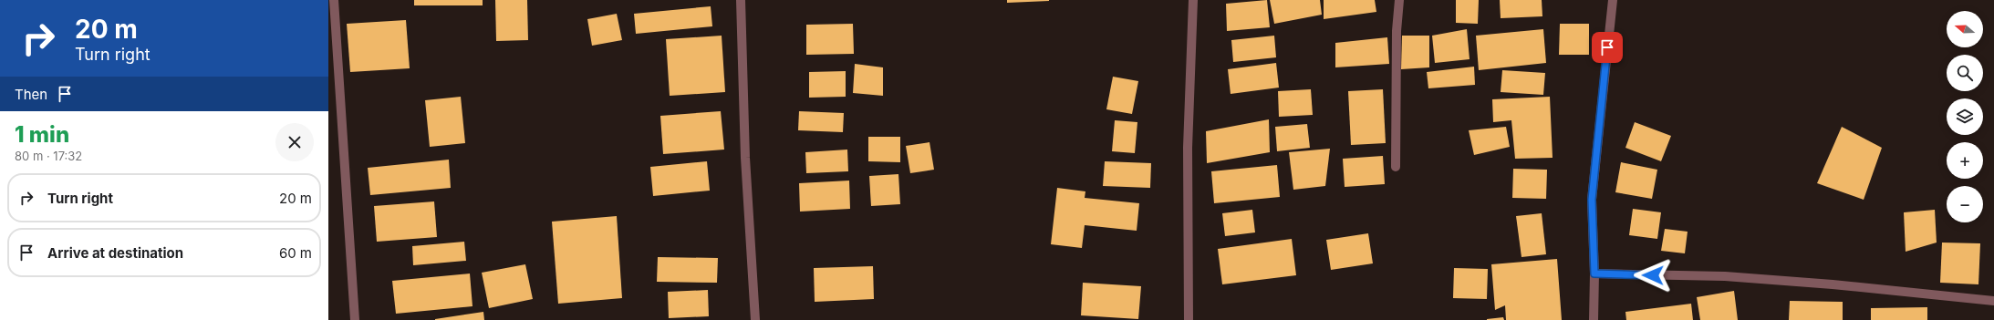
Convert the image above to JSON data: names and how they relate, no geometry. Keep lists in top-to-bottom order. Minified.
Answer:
{"north":"left","page":{"turn":["20 m","Turn right"],"map_buttons":["+","−"],"then":"Then","heading":["1 min","80 m · 17:32"],"list":[{"name":"Turn right","value":"20 m"},{"name":"Arrive at destination","value":"60 m"}]}}
